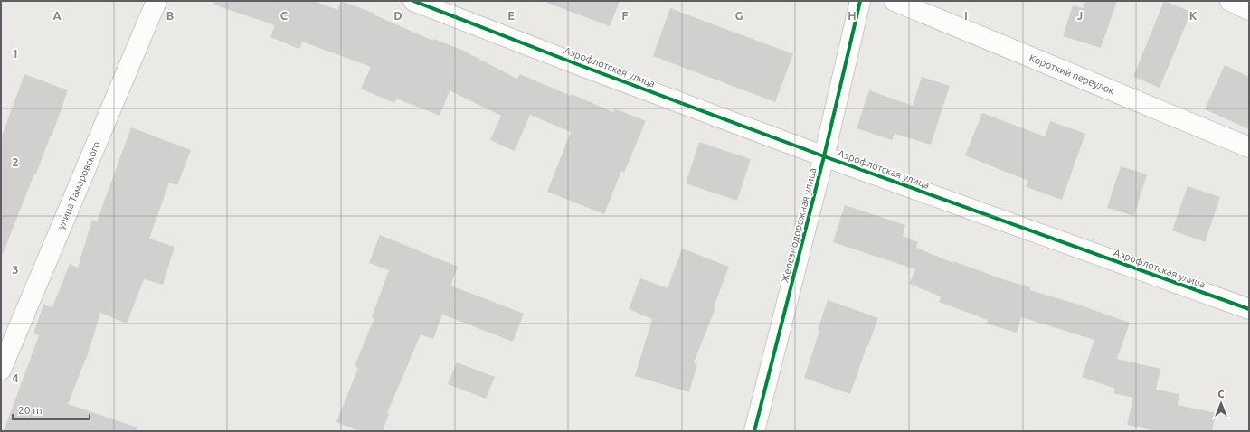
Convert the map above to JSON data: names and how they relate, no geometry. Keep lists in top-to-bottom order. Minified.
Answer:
{"streets":{"street":["Аэрофлотская улица","Короткий переулок","улица Тамаровского","Железнодорожная улица"]},"crossings":[["Аэрофлотская улица","Железнодорожная улица"]],"scale_bar":"20 m","north":"top","grid":{"columns":["A","B","C","D","E","F","G","H","I","J","K"],"rows":["1","2","3","4"]}}
